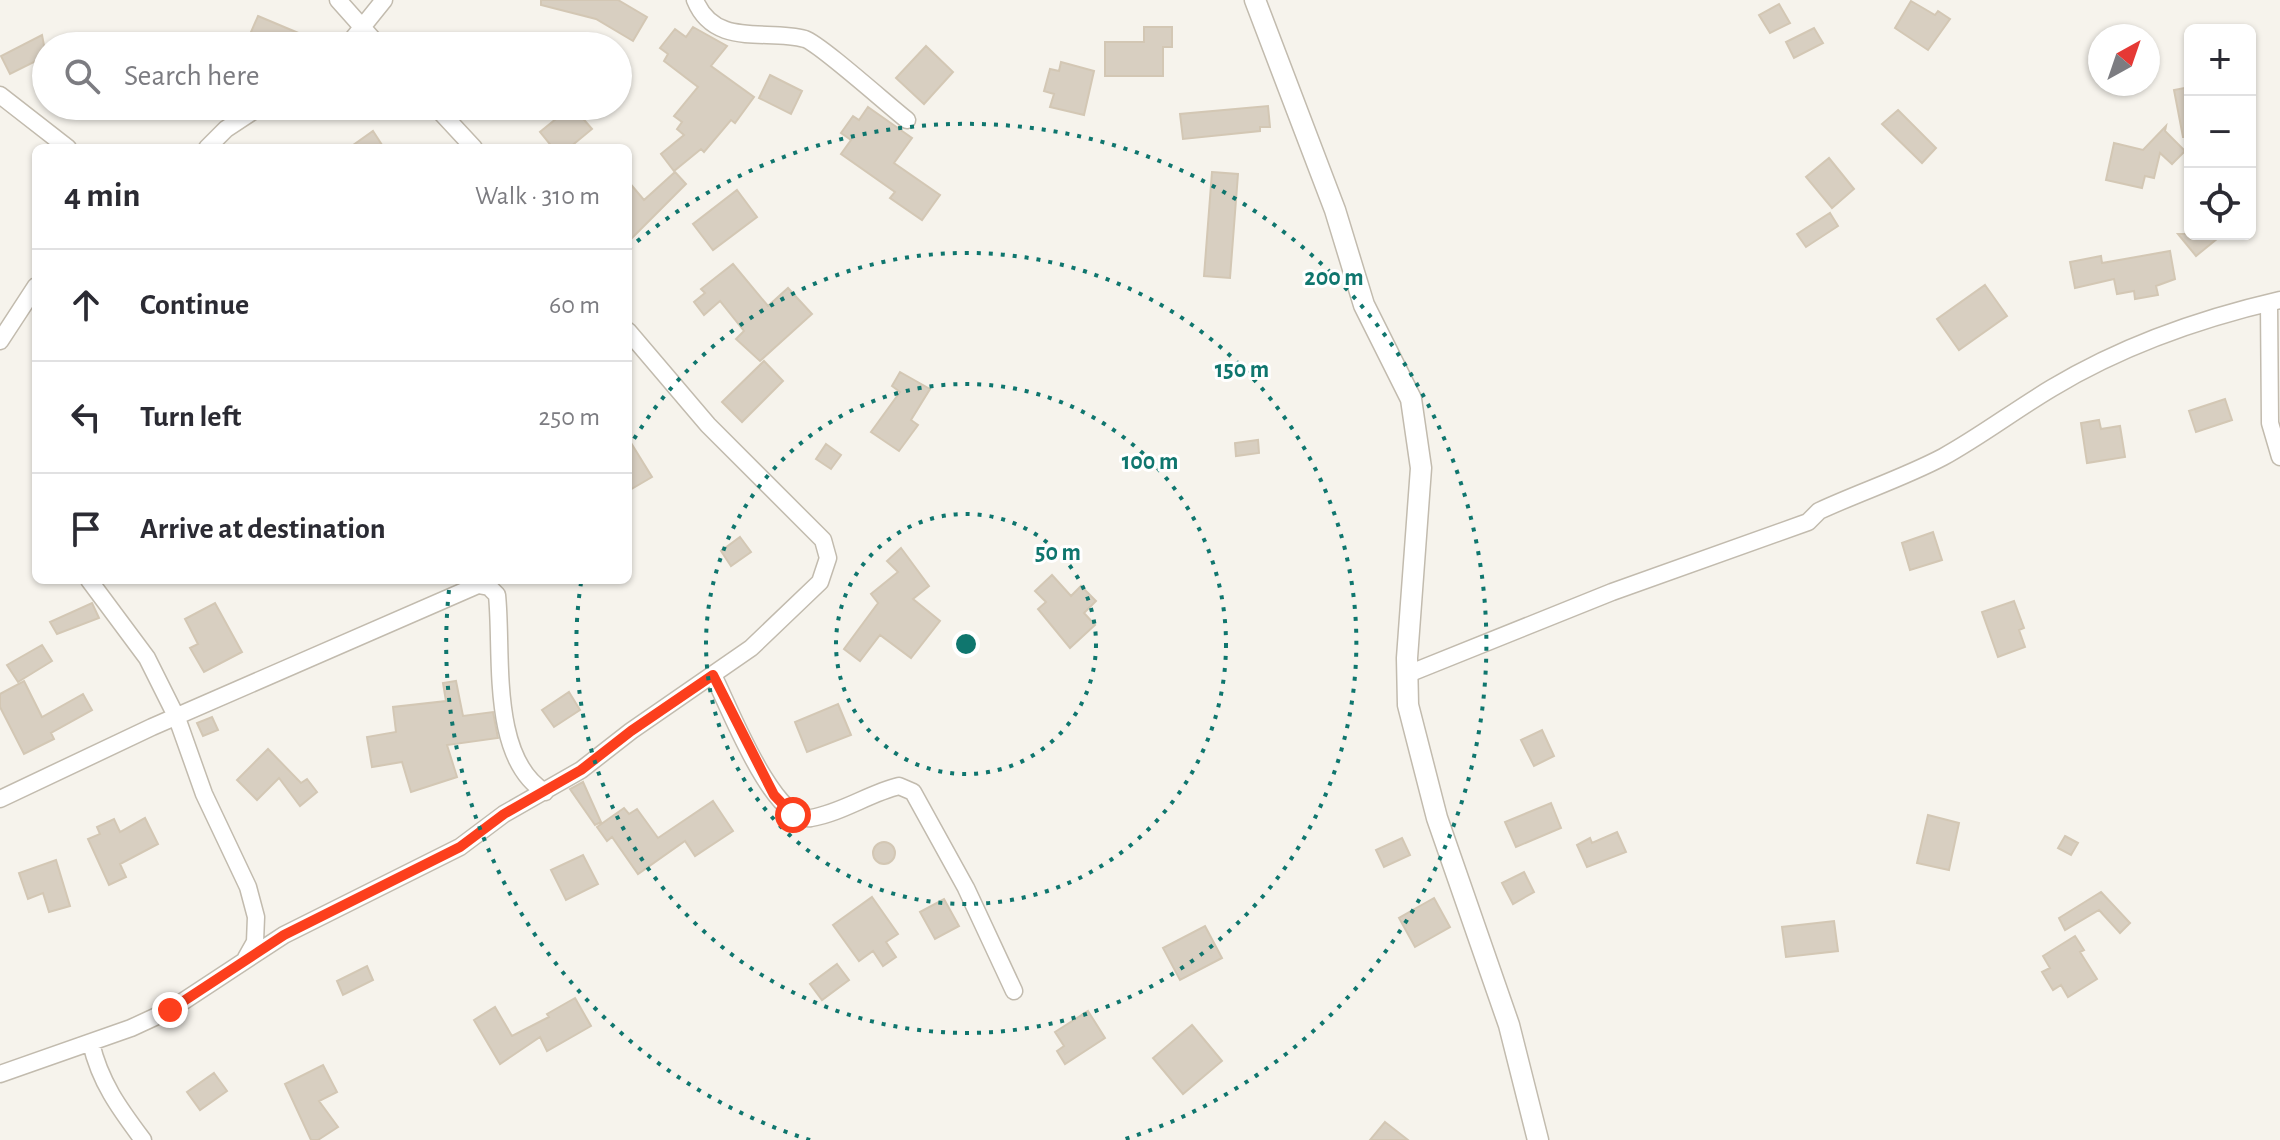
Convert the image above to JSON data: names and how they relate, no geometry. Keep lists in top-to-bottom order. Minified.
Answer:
{"north":"top right","page":{"map_buttons":["+","−"],"search":"Search here","heading":["4 min","Walk · 310 m"],"list":[["Continue","60 m"],["Turn left","250 m"],"Arrive at destination"]},"rings":["200 m","150 m","100 m","50 m"]}
